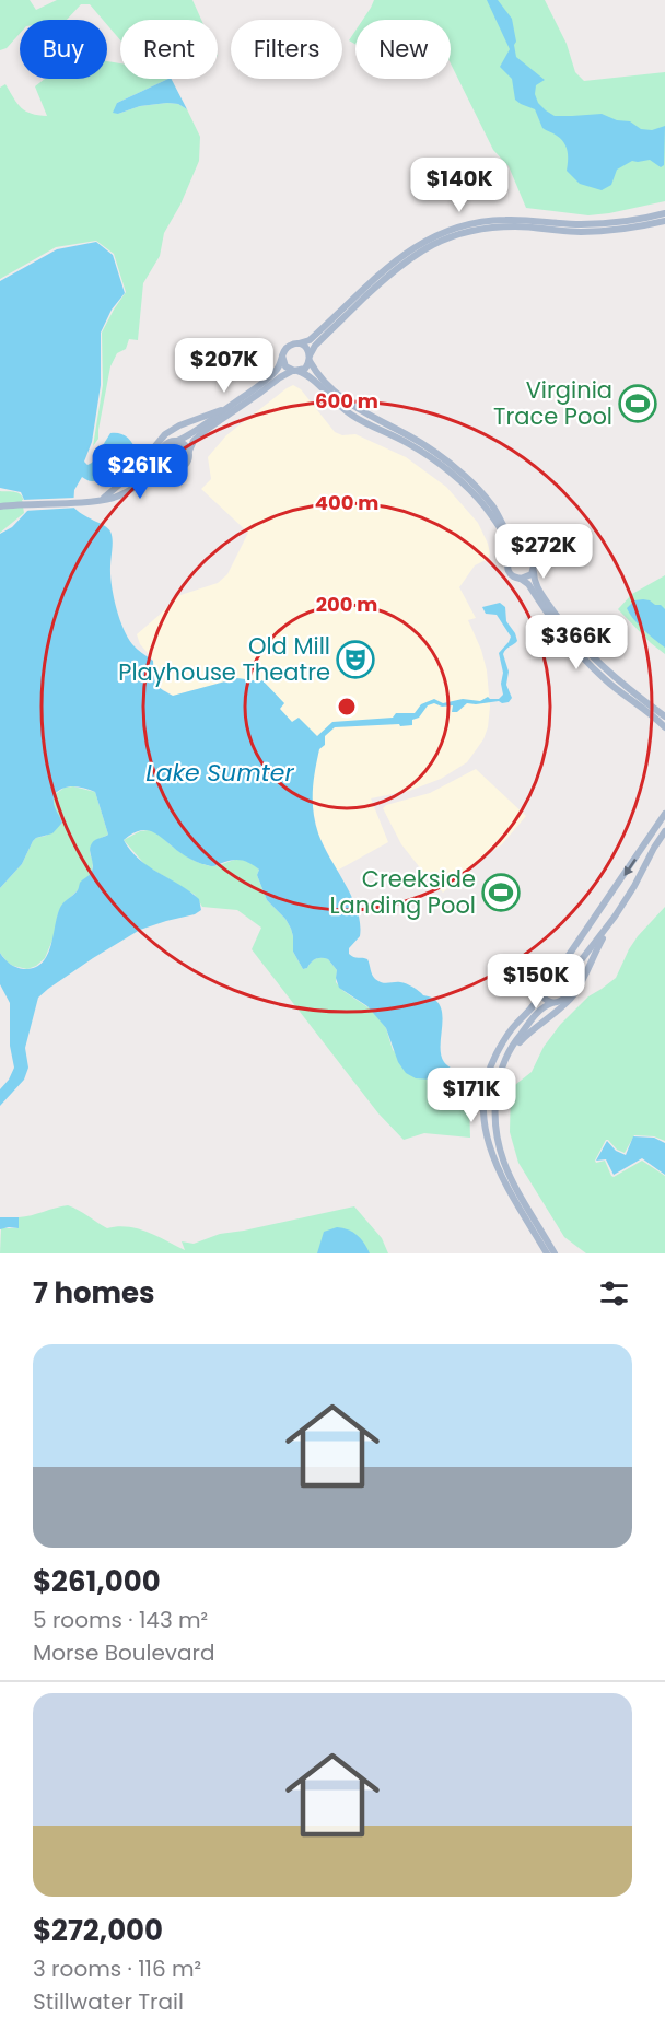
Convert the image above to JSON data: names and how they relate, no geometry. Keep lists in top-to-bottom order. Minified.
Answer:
{"water":["Lake Sumter"],"places":{"sports":["Virginia Trace Pool","Creekside Landing Pool"],"theatre":["Old Mill Playhouse Theatre"]},"page":{"chip":["Buy","Rent","Filters","New"],"price":["$140K","$207K","$261K","$272K","$366K","$150K","$171K"],"heading":"7 homes","list":[{"name":"$261,000","note":"5 rooms · 143 m² · Morse Boulevard"},{"name":"$272,000","note":"3 rooms · 116 m² · Stillwater Trail"}]},"rings":["600 m","400 m","200 m"]}
